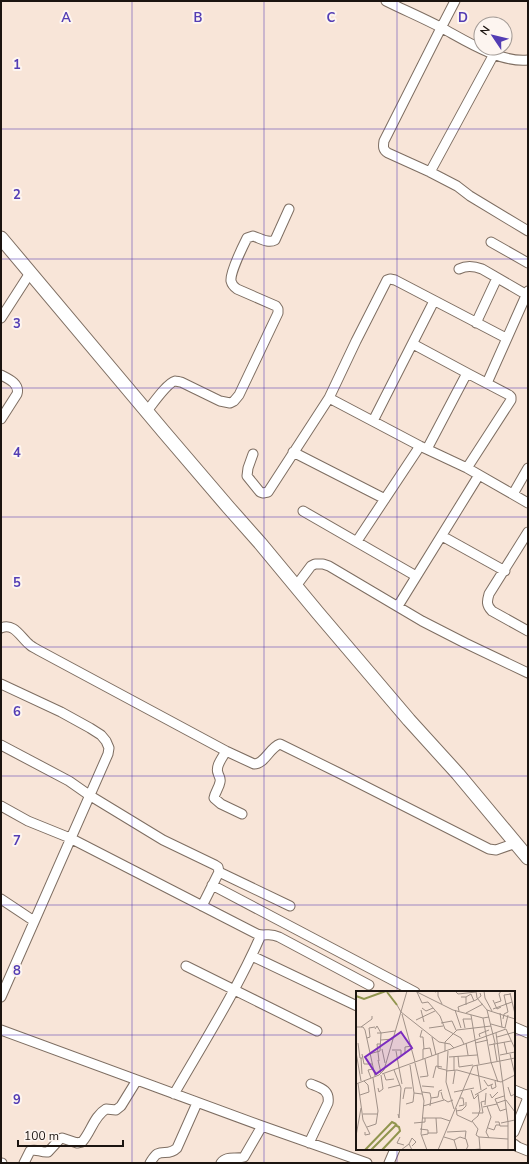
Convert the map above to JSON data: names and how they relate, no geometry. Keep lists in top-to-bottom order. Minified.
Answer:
{"scale_bar":"100 m","north":"top left","grid":{"columns":["A","B","C","D"],"rows":["1","2","3","4","5","6","7","8","9"]}}
